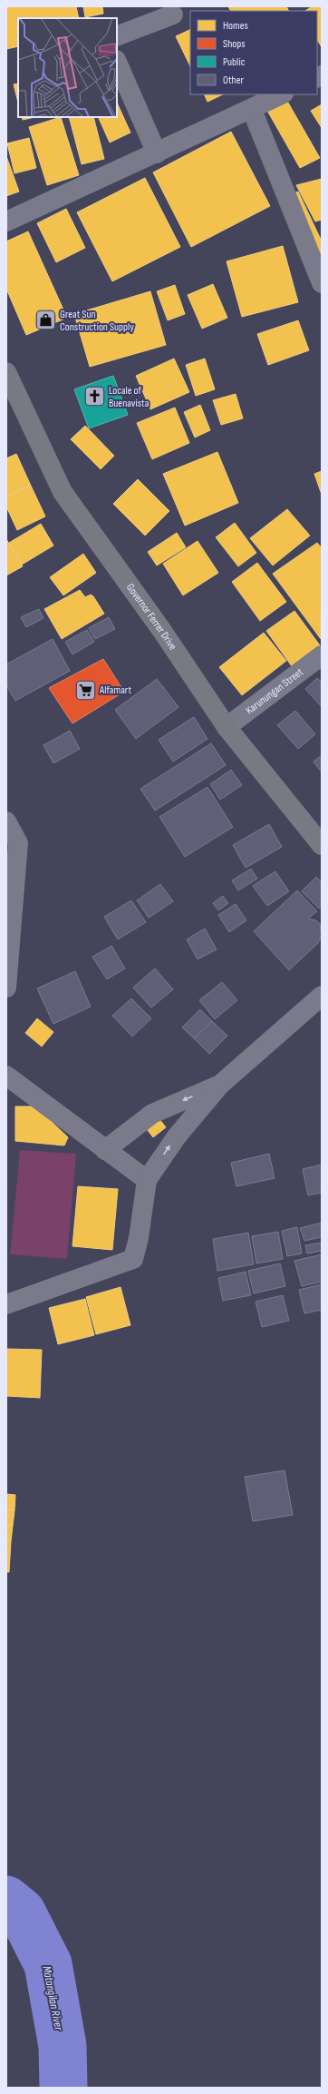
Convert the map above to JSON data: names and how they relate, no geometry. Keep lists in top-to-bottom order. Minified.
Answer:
{"streets":{"main road":["Governor Ferrer Drive"],"street":["Karunungan Street"]},"crossings":[["Governor Ferrer Drive","Karunungan Street"]],"water":["Matangilan River"],"places":{"shop":["Great Sun Construction Supply"],"church":["Locale of Buenavista"],"supermarket":["Alfamart"]},"legend":["Homes","Shops","Public","Other"]}
